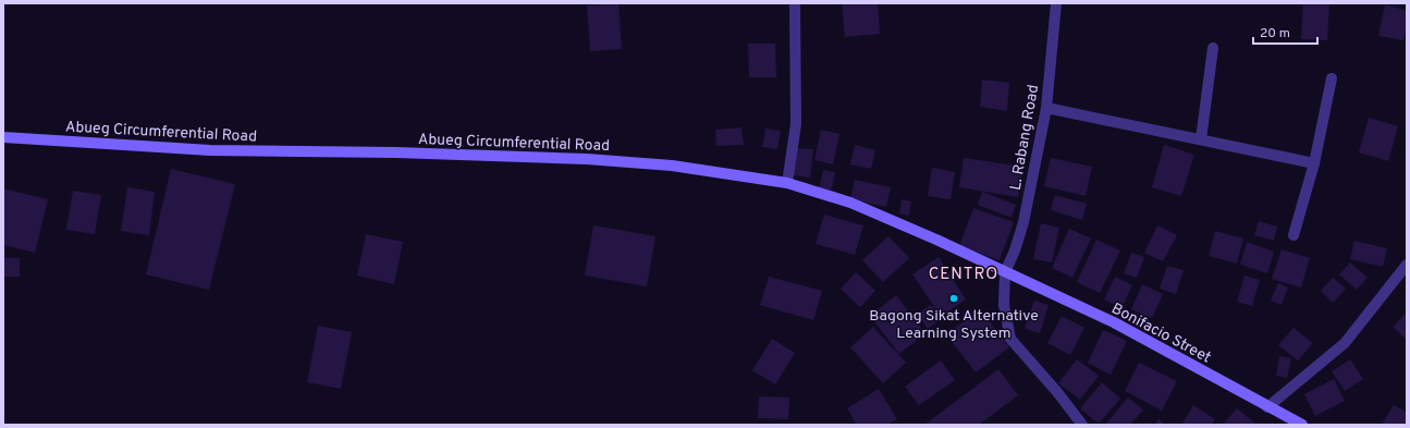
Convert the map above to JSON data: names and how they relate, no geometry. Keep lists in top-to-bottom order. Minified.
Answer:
{"streets":{"street":["Abueg Circumferential Road","L. Rabang Road","Bonifacio Street"]},"crossings":[["Abueg Circumferential Road","L. Rabang Road"],["Abueg Circumferential Road","Bonifacio Street"],["L. Rabang Road","Bonifacio Street"]],"districts":["CENTRO"],"places":["Bagong Sikat Alternative Learning System"],"scale_bar":"20 m"}
